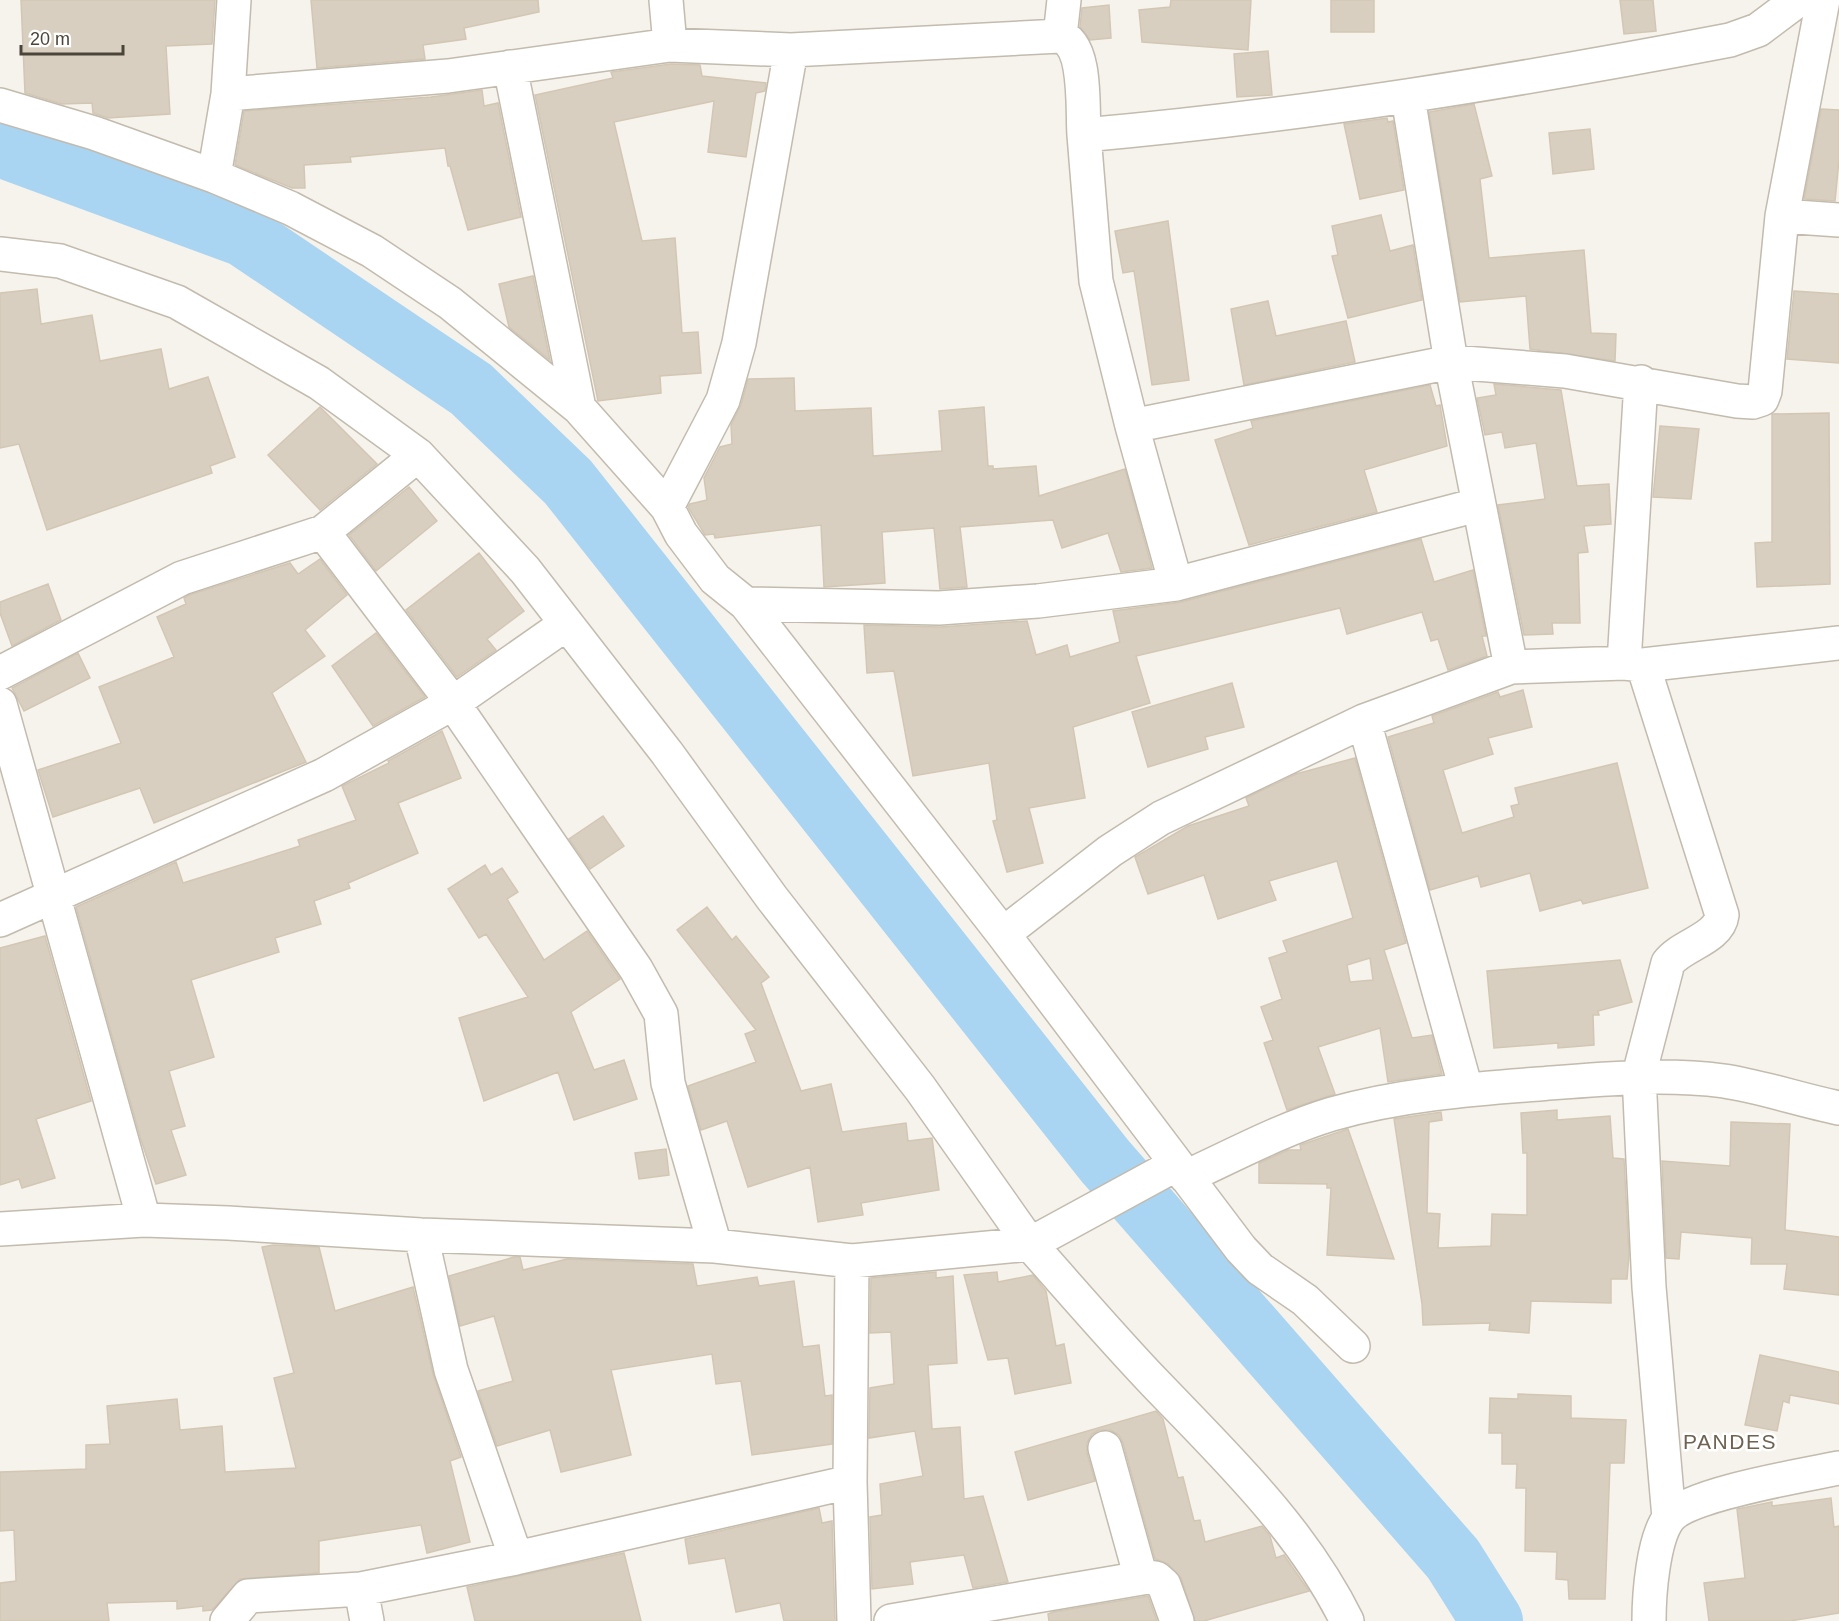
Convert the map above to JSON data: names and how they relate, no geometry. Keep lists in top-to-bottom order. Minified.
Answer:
{"districts":["PANDES"],"scale_bar":"20 m"}
